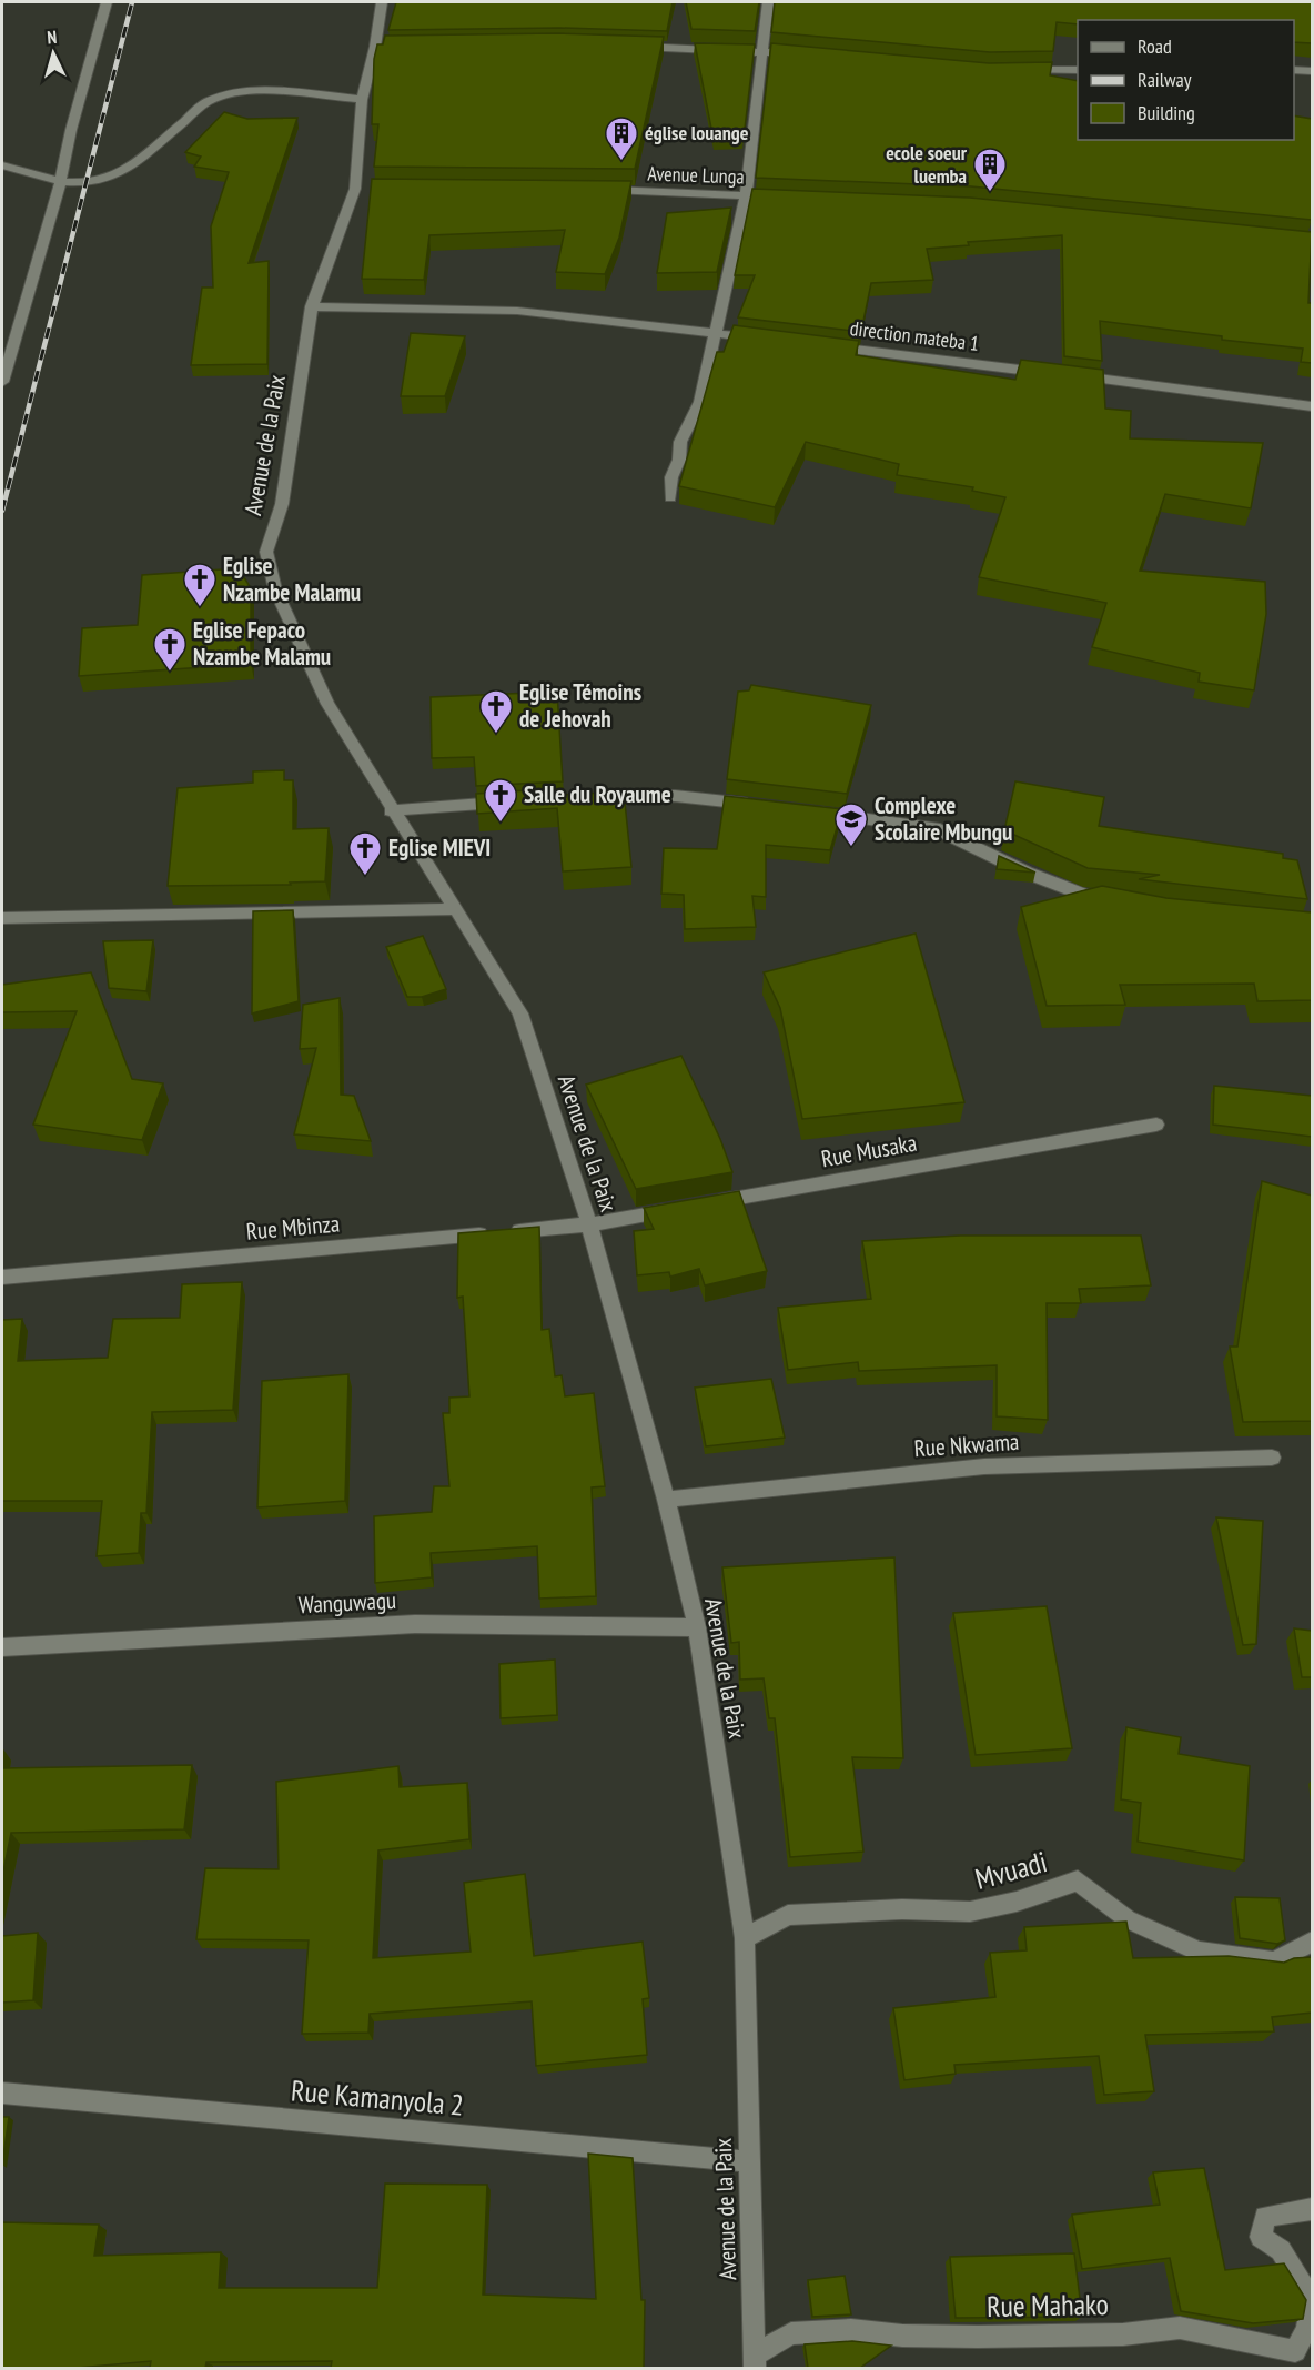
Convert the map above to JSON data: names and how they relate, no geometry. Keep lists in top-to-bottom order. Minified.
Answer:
{"streets":{"street":["Avenue Lunga","direction mateba 1","Avenue de la Paix","Rue Musaka","Rue Mbinza","Rue Nkwama","Wanguwagu","Mvuadi","Rue Kamanyola 2","Rue Mahako"]},"crossings":[["Avenue de la Paix","Rue Mbinza"],["Avenue de la Paix","Rue Nkwama"],["Avenue de la Paix","Wanguwagu"],["Avenue de la Paix","Mvuadi"],["Avenue de la Paix","Rue Kamanyola 2"],["Avenue de la Paix","Rue Mahako"]],"places":{"building":["église louange","ecole soeur luemba"],"church":["Eglise Nzambe Malamu","Eglise Fepaco Nzambe Malamu","Eglise Témoins de Jehovah","Salle du Royaume","Eglise MIEVI"],"school or university":["Complexe Scolaire Mbungu"]},"legend":["Road","Railway","Building"],"north":"top"}
